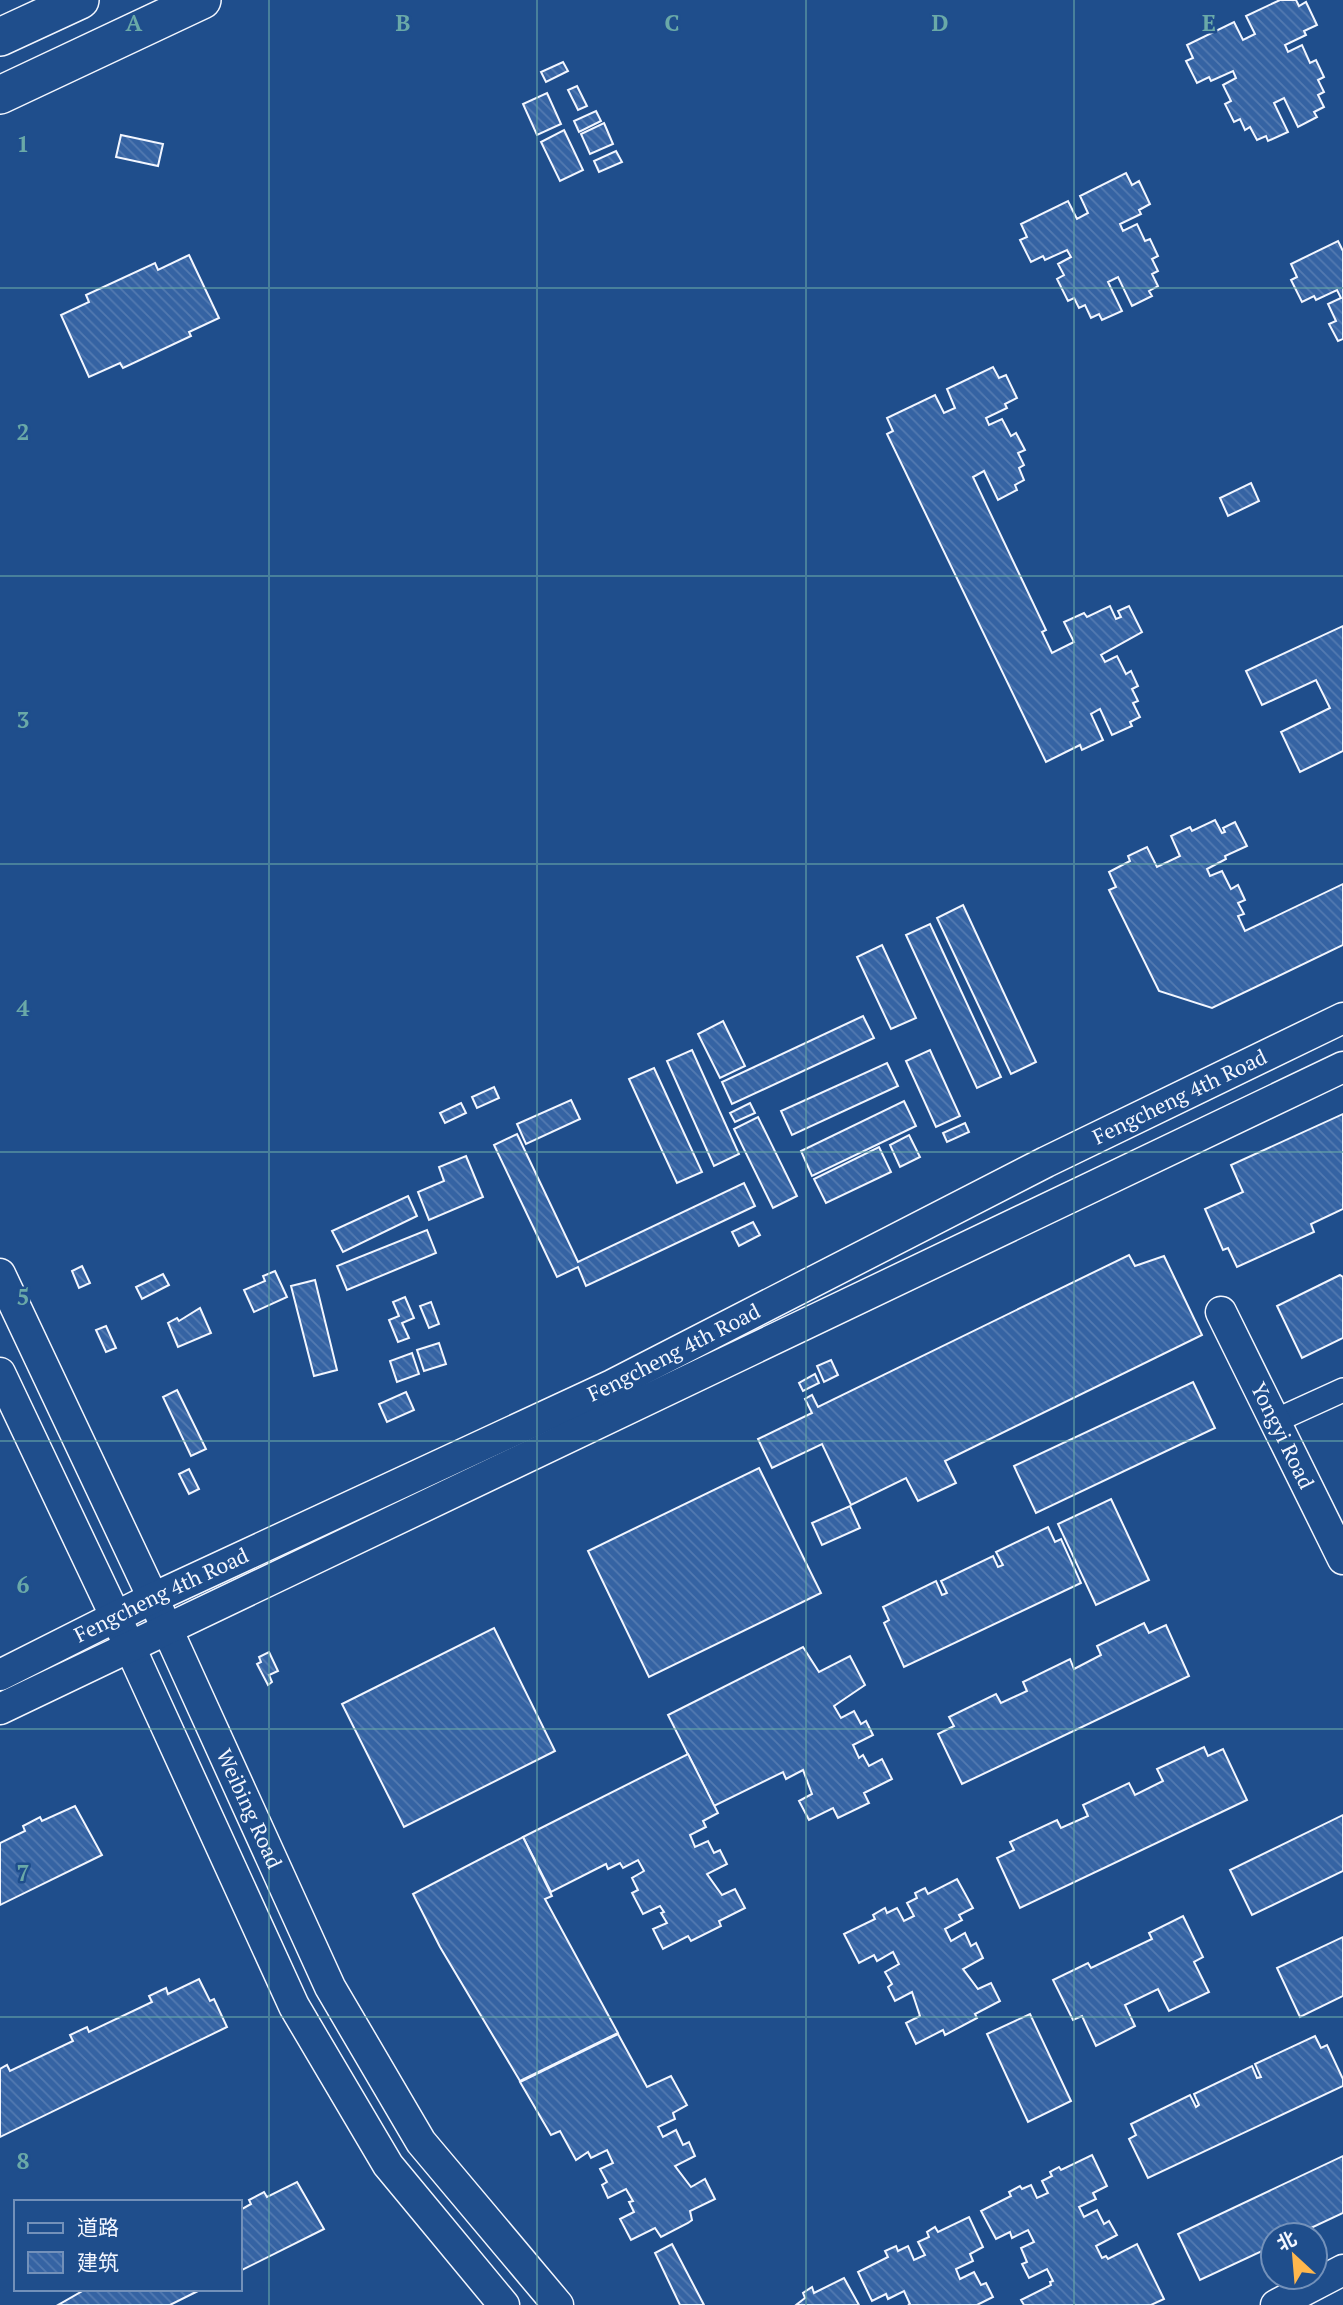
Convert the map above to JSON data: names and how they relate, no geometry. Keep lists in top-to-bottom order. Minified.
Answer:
{"streets":{"street":["Fengcheng 4th Road","Yongyi Road","Weibing Road"]},"crossings":[["Fengcheng 4th Road","Weibing Road"]],"legend":["道路","建筑"],"north":"top left","grid":{"columns":["A","B","C","D","E"],"rows":["1","2","3","4","5","6","7","8"]}}
